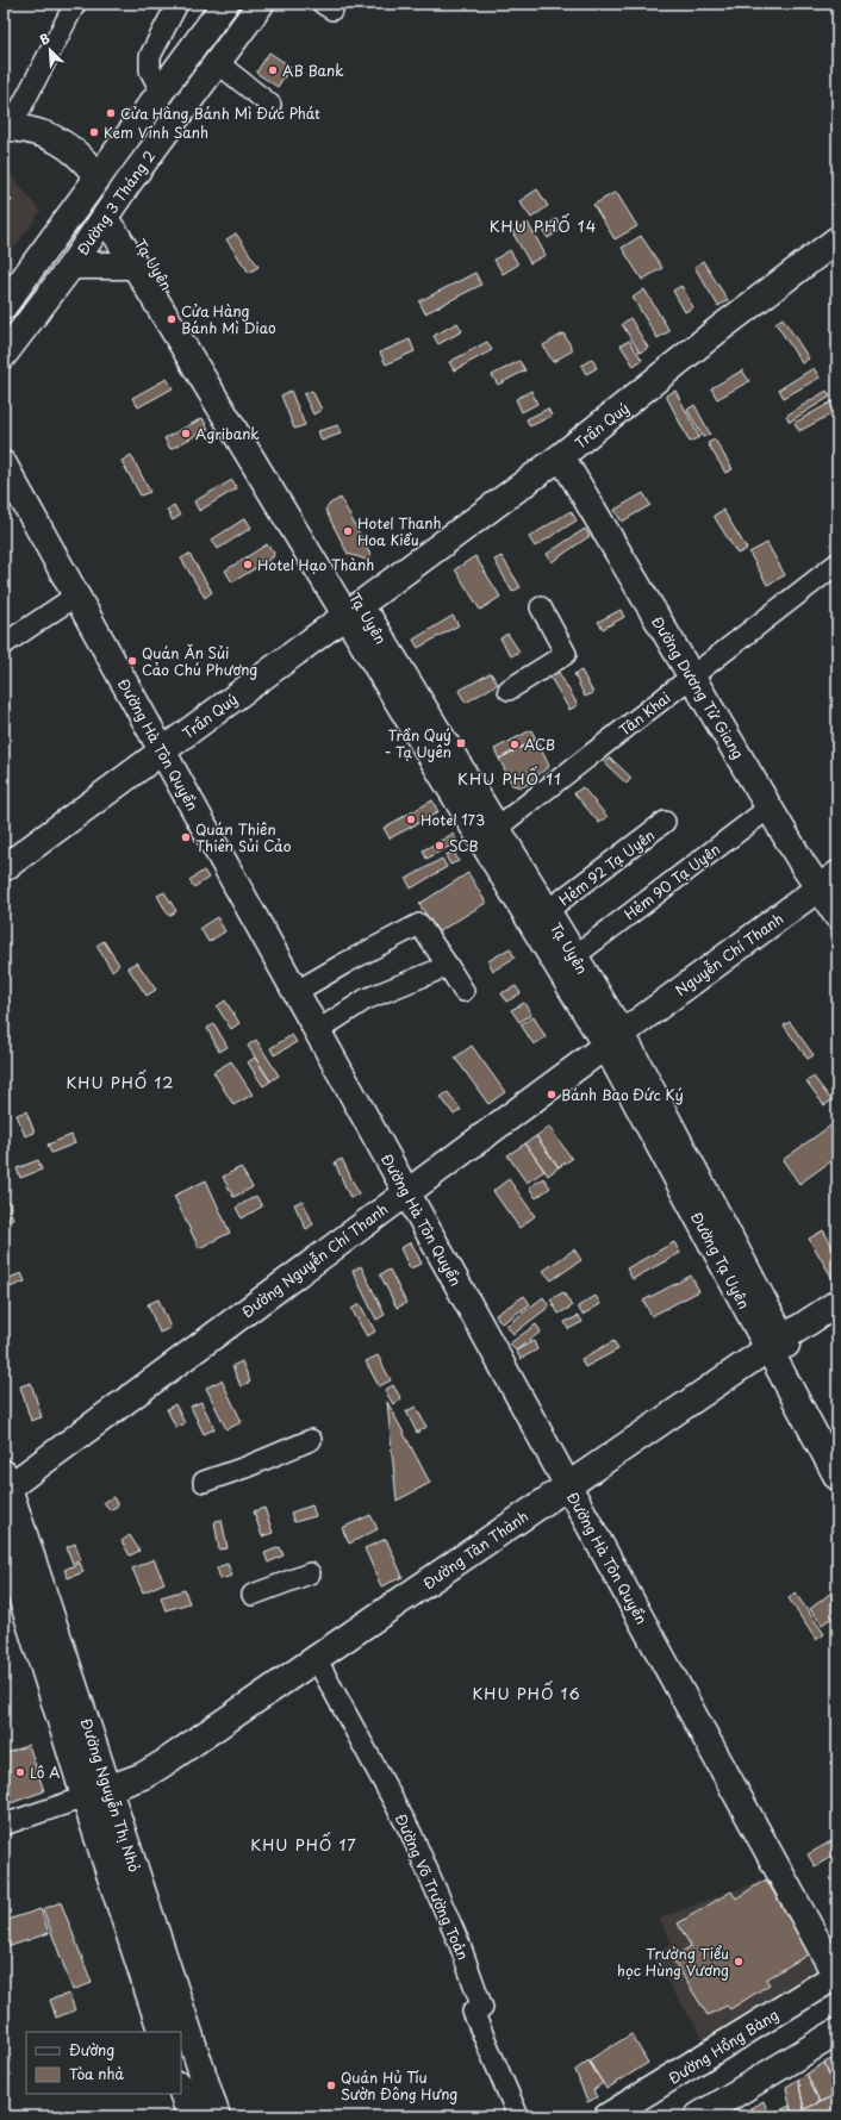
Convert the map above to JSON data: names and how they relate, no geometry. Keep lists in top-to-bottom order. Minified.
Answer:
{"streets":{"main road":["Đường 3 Tháng 2","Tạ Uyên","Trần Quý","Đường Dương Tử Giang","Đường Hà Tôn Quyền","Nguyễn Chí Thanh","Đường Nguyễn Chí Thanh","Đường Tạ Uyên","Đường Tân Thành","Đường Nguyễn Thị Nhỏ","Đường Hồng Bàng"],"street":["Tân Khai","Hẻm 92 Tạ Uyên","Hẻm 90 Tạ Uyên","Đường Võ Trường Toản"]},"crossings":[["Đường 3 Tháng 2","Tạ Uyên"],["Tạ Uyên","Trần Quý"],["Tạ Uyên","Tân Khai"],["Tạ Uyên","Hẻm 92 Tạ Uyên"],["Tạ Uyên","Hẻm 90 Tạ Uyên"],["Tạ Uyên","Nguyễn Chí Thanh"],["Tạ Uyên","Đường Nguyễn Chí Thanh"],["Tạ Uyên","Đường Tạ Uyên"],["Trần Quý","Đường Dương Tử Giang"],["Trần Quý","Đường Hà Tôn Quyền"],["Đường Dương Tử Giang","Tân Khai"],["Đường Dương Tử Giang","Hẻm 90 Tạ Uyên"],["Đường Dương Tử Giang","Nguyễn Chí Thanh"],["Đường Hà Tôn Quyền","Đường Nguyễn Chí Thanh"],["Đường Hà Tôn Quyền","Đường Tân Thành"],["Đường Hà Tôn Quyền","Đường Hồng Bàng"],["Nguyễn Chí Thanh","Đường Nguyễn Chí Thanh"],["Nguyễn Chí Thanh","Đường Tạ Uyên"],["Đường Nguyễn Chí Thanh","Đường Tạ Uyên"],["Đường Nguyễn Chí Thanh","Đường Nguyễn Thị Nhỏ"],["Đường Tạ Uyên","Đường Tân Thành"],["Đường Tân Thành","Đường Nguyễn Thị Nhỏ"],["Đường Tân Thành","Đường Võ Trường Toản"]],"districts":["KHU PHỐ 14","KHU PHỐ 11","KHU PHỐ 12","KHU PHỐ 16","KHU PHỐ 17"],"places":{"other":["AB Bank","Cửa Hàng Bánh Mì Đức Phát","Kem Vĩnh Sanh","Cửa Hàng Bánh Mì Diao","Agribank","Hotel Thanh Hoa Kiều","Hotel Hạo Thành","Quán Ăn Sủi Cảo Chú Phương","ACB","Hotel 173","Quán Thiên Thiên Sủi Cảo","SCB","Bánh Bao Đức Ký","Lô A","Trường Tiểu học Hùng Vương","Quán Hủ Tíu Sườn Đông Hưng"],"transit":["Trần Quý - Tạ Uyên"]},"legend":["Đường","Tòa nhà"],"north":"top left"}
